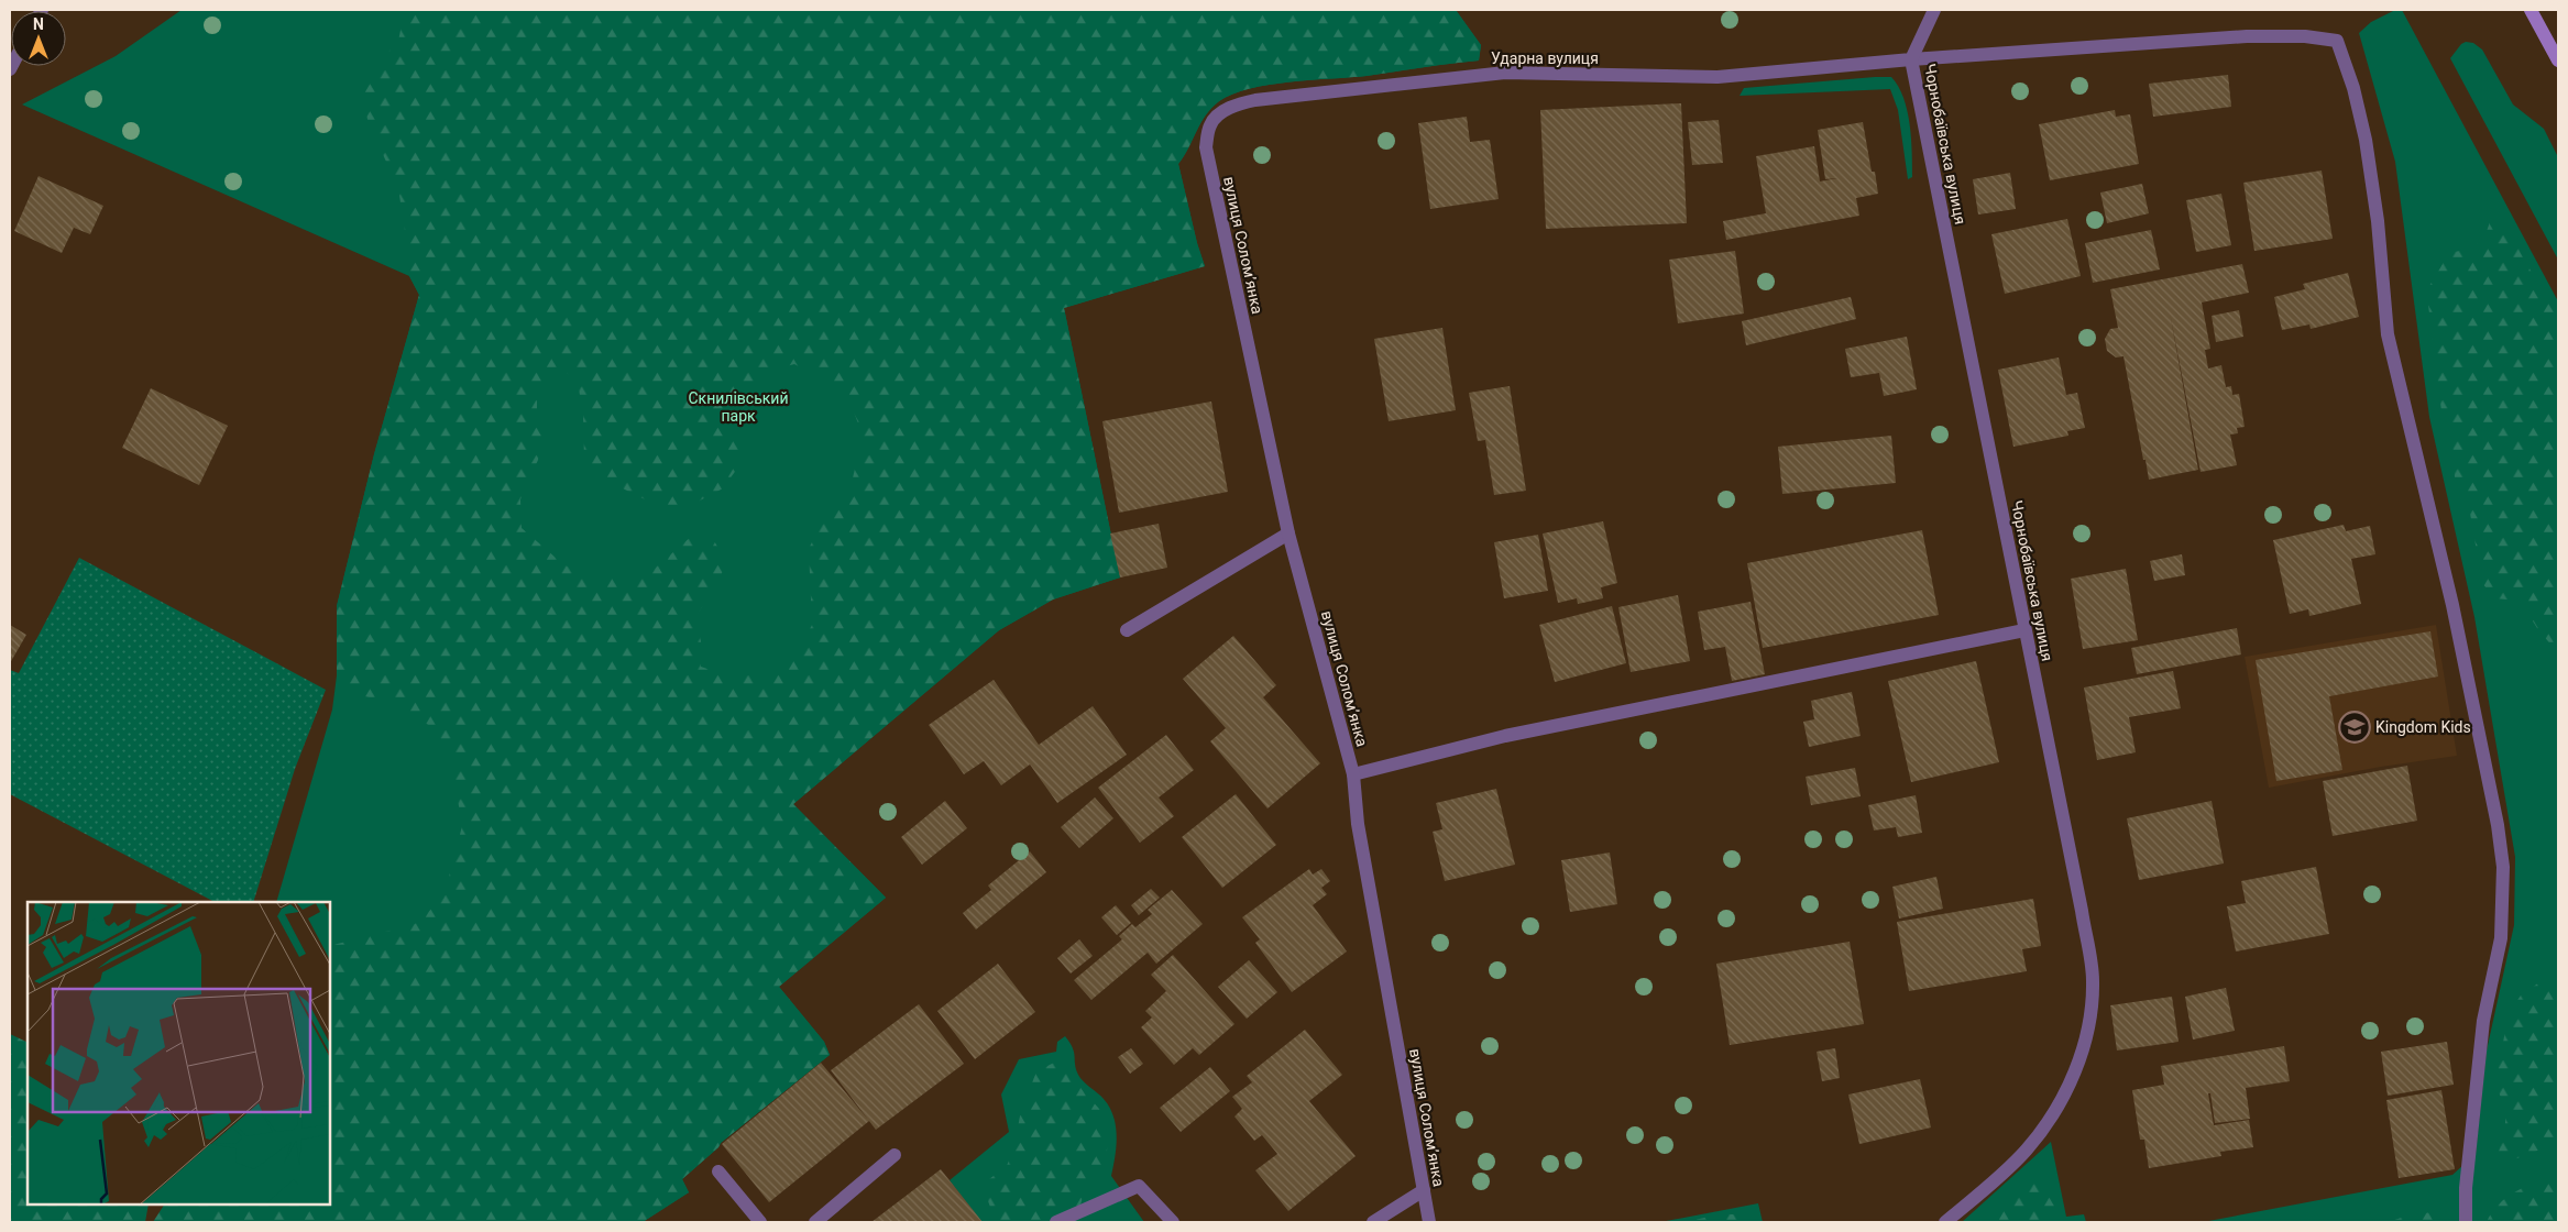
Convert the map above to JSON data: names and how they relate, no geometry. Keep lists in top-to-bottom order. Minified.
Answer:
{"streets":{"street":["Ударна вулиця","Чорнобаївська вулиця","вулиця Соломʼянка"]},"crossings":[["Ударна вулиця","Чорнобаївська вулиця"],["Ударна вулиця","вулиця Соломʼянка"]],"parks":["Скнилівський парк"],"places":{"school or university":["Kingdom Kids"]},"north":"top"}
